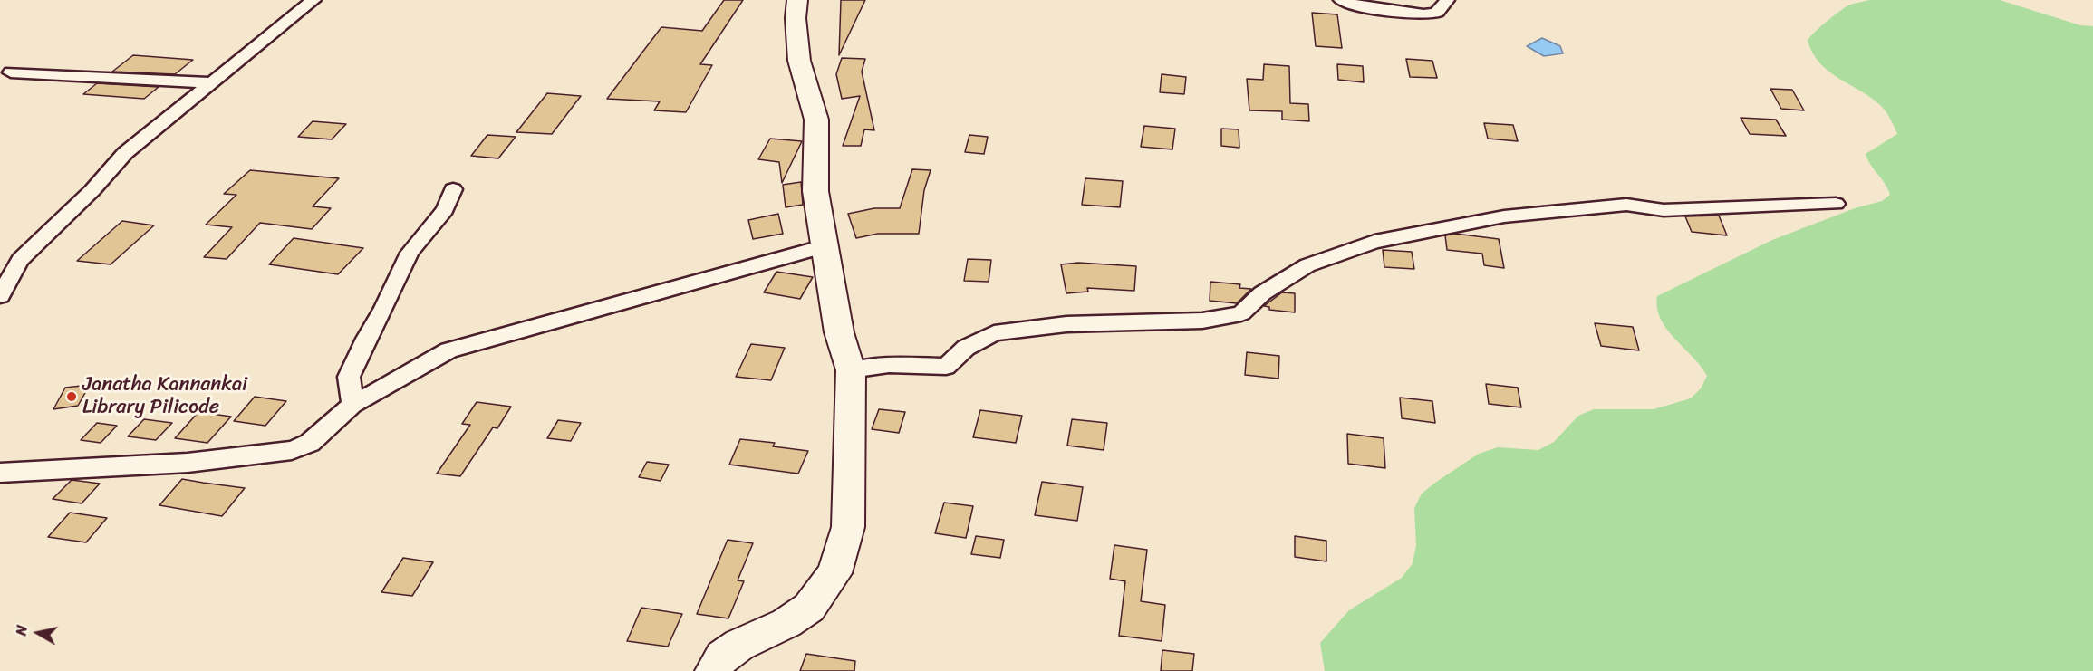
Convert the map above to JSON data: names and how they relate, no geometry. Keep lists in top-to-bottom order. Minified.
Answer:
{"places":["Janatha Kannankai Library Pilicode"],"north":"left"}
